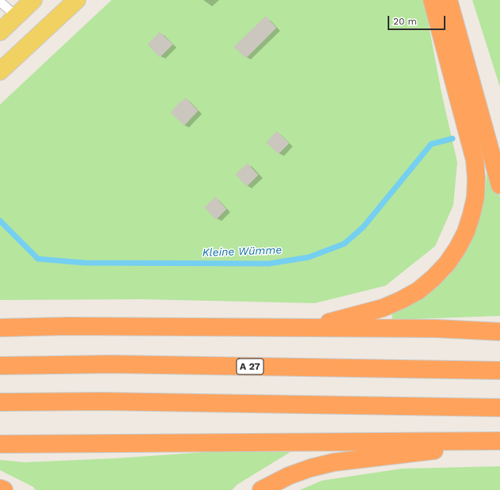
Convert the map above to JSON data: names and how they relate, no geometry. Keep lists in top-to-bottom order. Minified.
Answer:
{"streets":{"highway":["A 27"]},"water":["Kleine Wümme"],"scale_bar":"20 m"}
